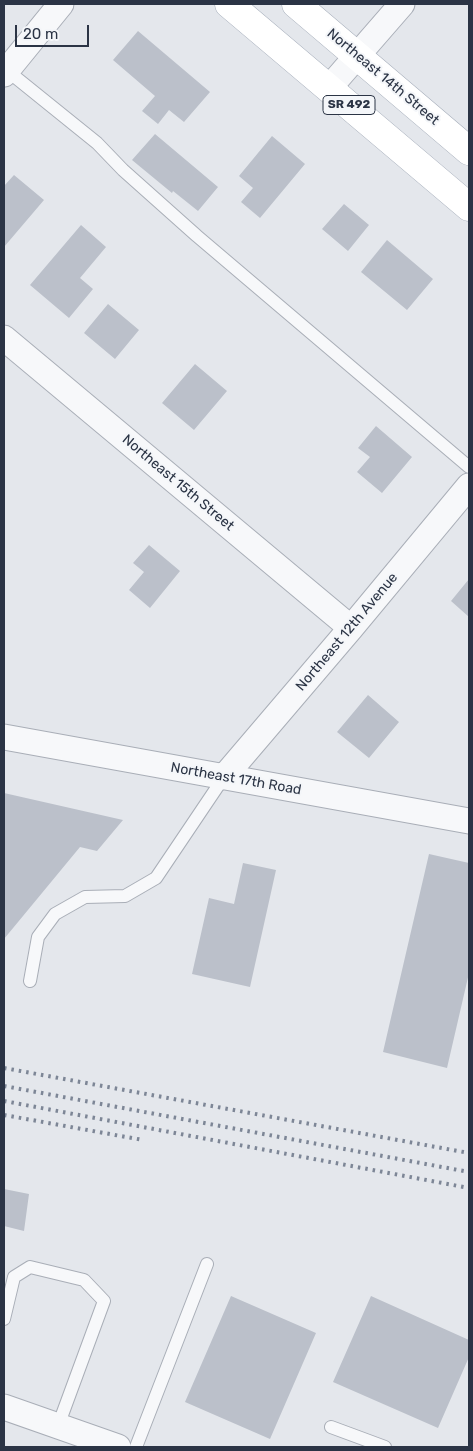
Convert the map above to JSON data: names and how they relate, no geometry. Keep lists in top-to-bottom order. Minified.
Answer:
{"streets":{"main road":["Northeast 14th Street","SR 492"],"street":["Northeast 15th Street","Northeast 12th Avenue","Northeast 17th Road"]},"crossings":[["Northeast 15th Street","Northeast 12th Avenue"],["Northeast 12th Avenue","Northeast 17th Road"]],"scale_bar":"20 m"}
